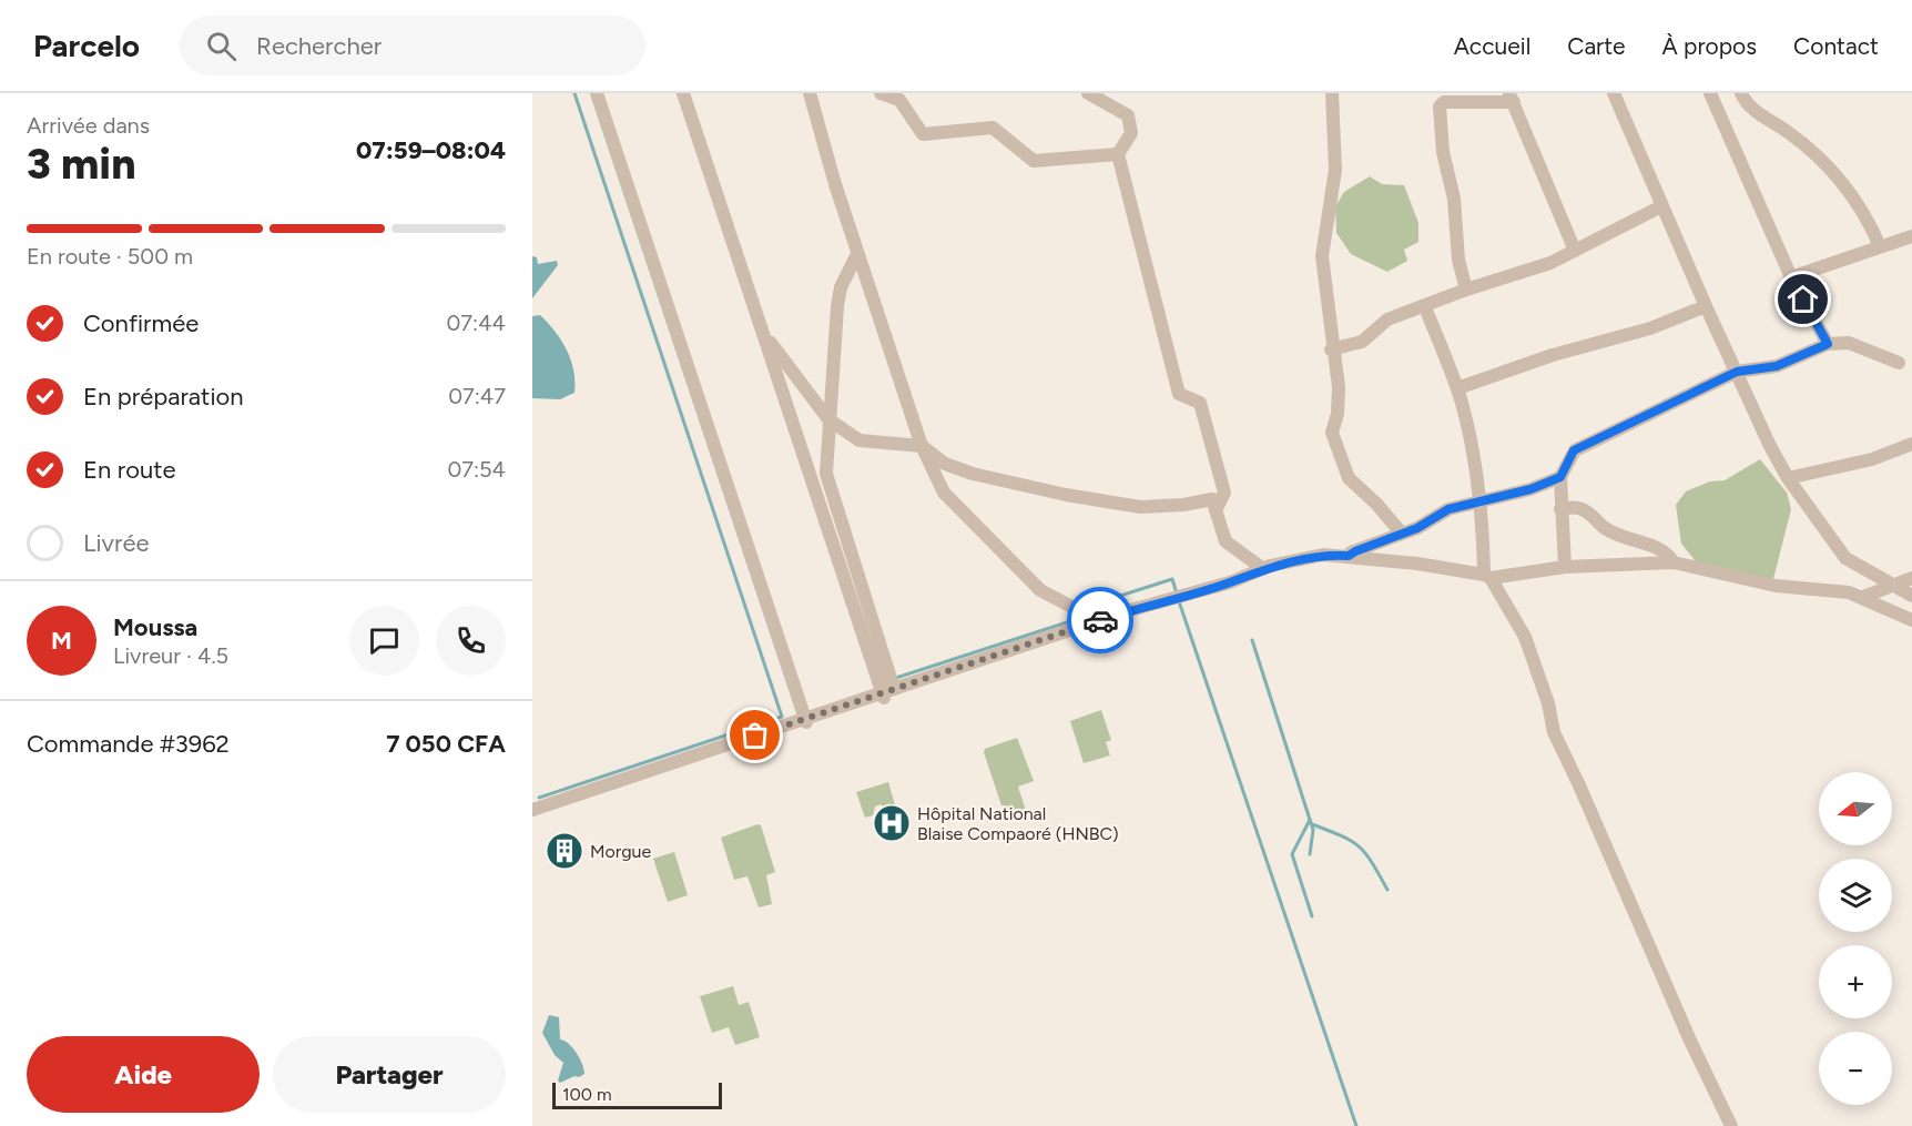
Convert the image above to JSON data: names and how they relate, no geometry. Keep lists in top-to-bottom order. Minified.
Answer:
{"places":{"hospital":["Hôpital National Blaise Compaoré (HNBC)"],"building":["Morgue"]},"scale_bar":"100 m","north":"left","page":{"header":"Parcelo","search":"Rechercher","nav":["Accueil","Carte","À propos","Contact"],"heading":["3 min","Arrivée dans","07:59–08:04"],"panel":["Moussa","Livreur · 4.5","Commande #3962","7 050 CFA"],"bar":"En route · 500 m","list":[["Confirmée","07:44"],["En préparation","07:47"],["En route","07:54"],"Livrée"],"round":"M","map_buttons":["+","−"],"buttons":["Aide","Partager"],"scale":"100 m"}}
